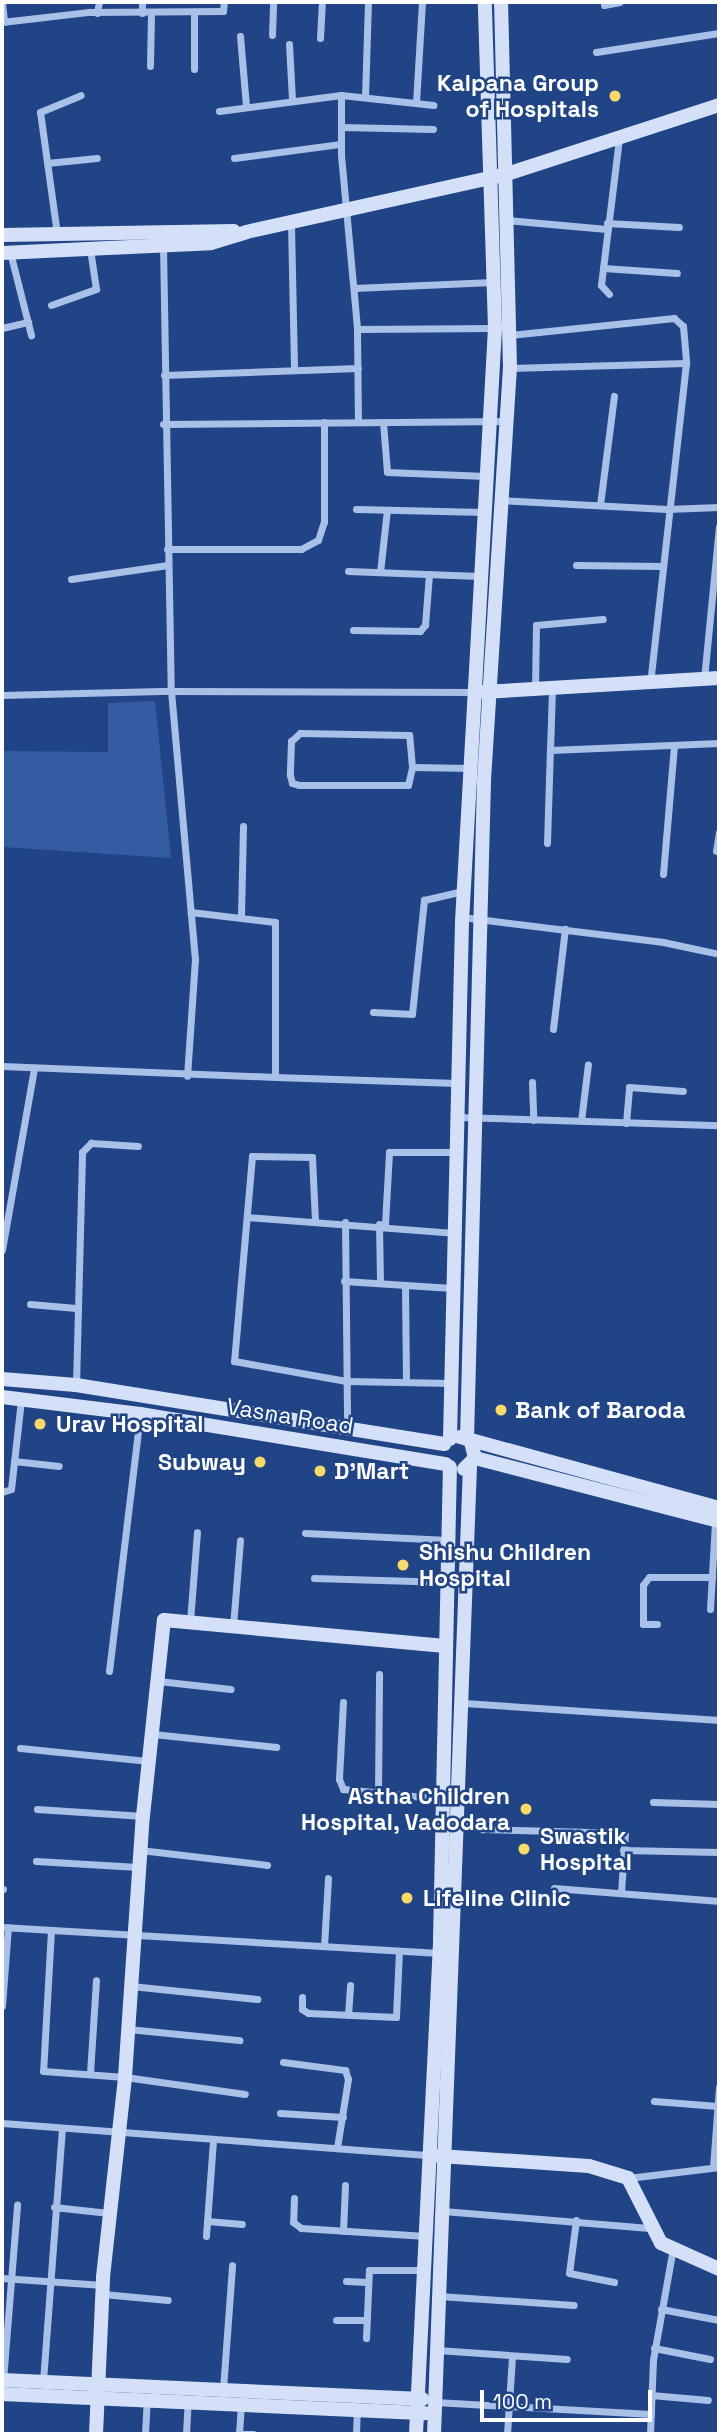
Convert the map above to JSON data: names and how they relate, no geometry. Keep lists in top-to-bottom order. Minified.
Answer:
{"streets":{"street":["Vasna Road"]},"places":["Kalpana Group of Hospitals","Bank of Baroda","Urav Hospital","Subway","D'Mart","Shishu Children Hospital","Astha Children Hospital, Vadodara","Swastik Hospital","Lifeline Clinic"],"scale_bar":"100 m"}
